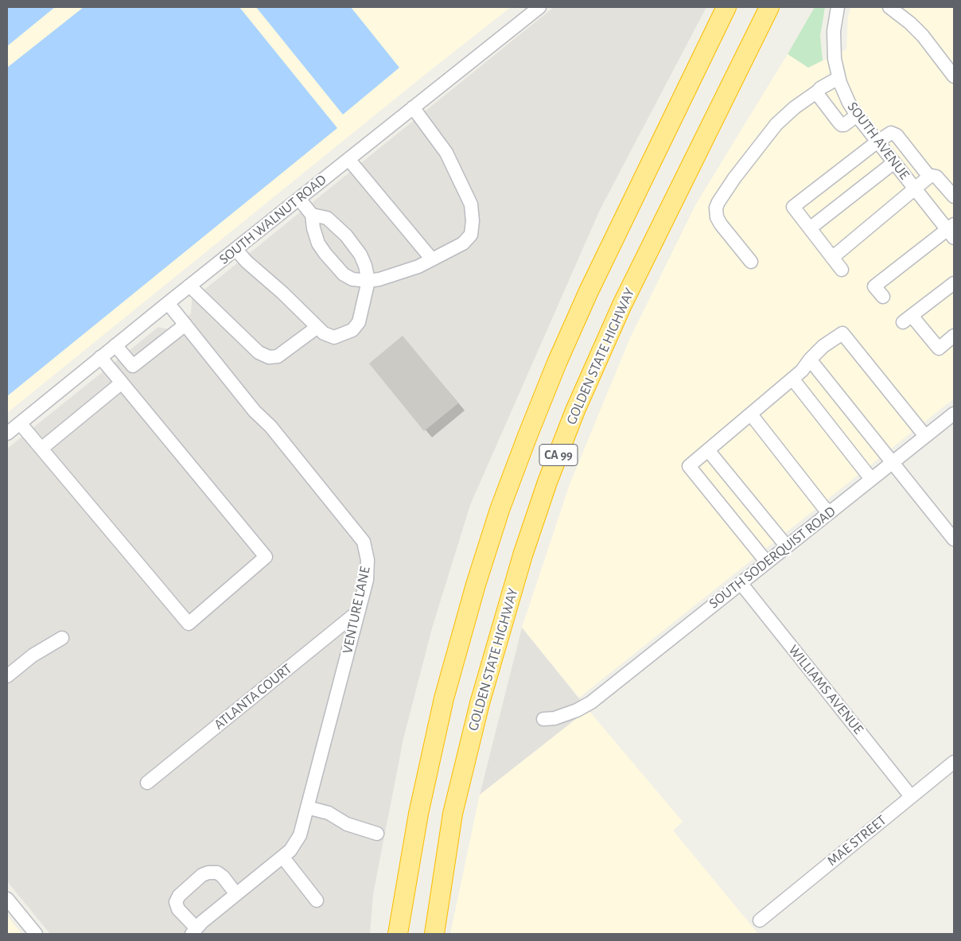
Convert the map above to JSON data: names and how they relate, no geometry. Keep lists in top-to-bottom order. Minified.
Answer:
{"streets":{"highway":["GOLDEN STATE HIGHWAY","CA 99"],"street":["SOUTH AVENUE","SOUTH WALNUT ROAD","SOUTH SODERQUIST ROAD","VENTURE LANE","WILLIAMS AVENUE","ATLANTA COURT","MAE STREET"]},"crossings":[["SOUTH WALNUT ROAD","VENTURE LANE"],["SOUTH SODERQUIST ROAD","WILLIAMS AVENUE"],["VENTURE LANE","ATLANTA COURT"],["WILLIAMS AVENUE","MAE STREET"]]}
